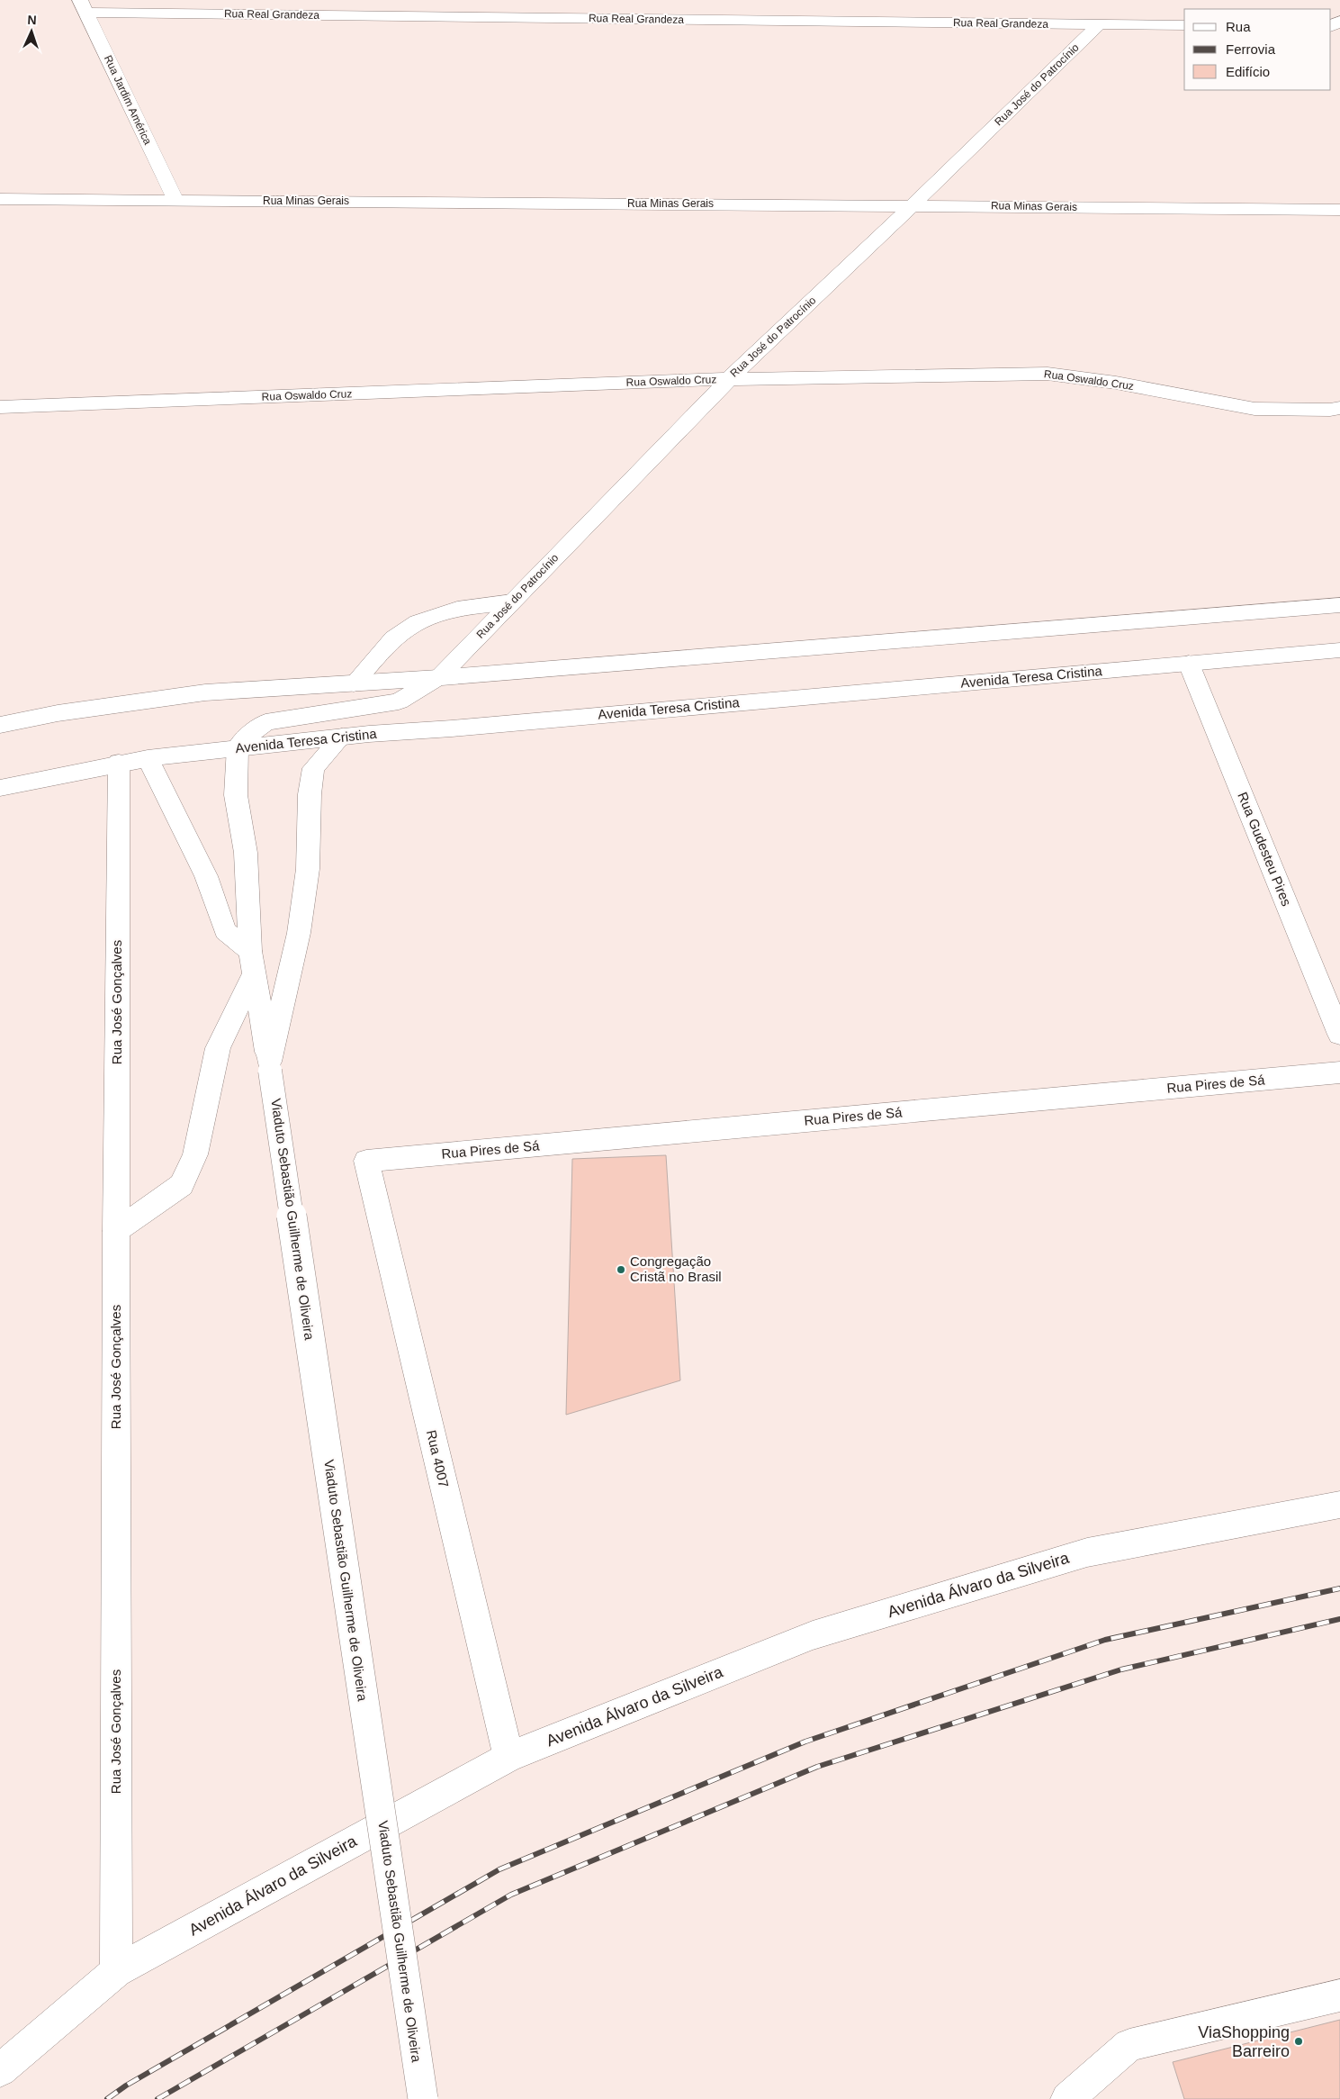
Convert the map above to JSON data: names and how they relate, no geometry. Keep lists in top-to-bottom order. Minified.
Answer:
{"streets":{"street":["Rua Real Grandeza","Rua José do Patrocínio","Rua Jardim América","Rua Minas Gerais","Rua Oswaldo Cruz","Avenida Teresa Cristina","Rua Gudesteu Pires","Rua José Gonçalves","Rua Pires de Sá","Viaduto Sebastião Guilherme de Oliveira","Rua 4007","Avenida Álvaro da Silveira"]},"crossings":[["Rua Real Grandeza","Rua José do Patrocínio"],["Rua Real Grandeza","Rua Jardim América"],["Rua José do Patrocínio","Rua Minas Gerais"],["Rua José do Patrocínio","Rua Oswaldo Cruz"],["Rua Jardim América","Rua Minas Gerais"],["Avenida Teresa Cristina","Rua Gudesteu Pires"],["Avenida Teresa Cristina","Rua José Gonçalves"],["Avenida Teresa Cristina","Viaduto Sebastião Guilherme de Oliveira"],["Rua José Gonçalves","Avenida Álvaro da Silveira"],["Rua Pires de Sá","Rua 4007"],["Rua 4007","Avenida Álvaro da Silveira"]],"places":["Congregação Cristã no Brasil","ViaShopping Barreiro"],"legend":["Rua","Ferrovia","Edifício"],"north":"top"}
